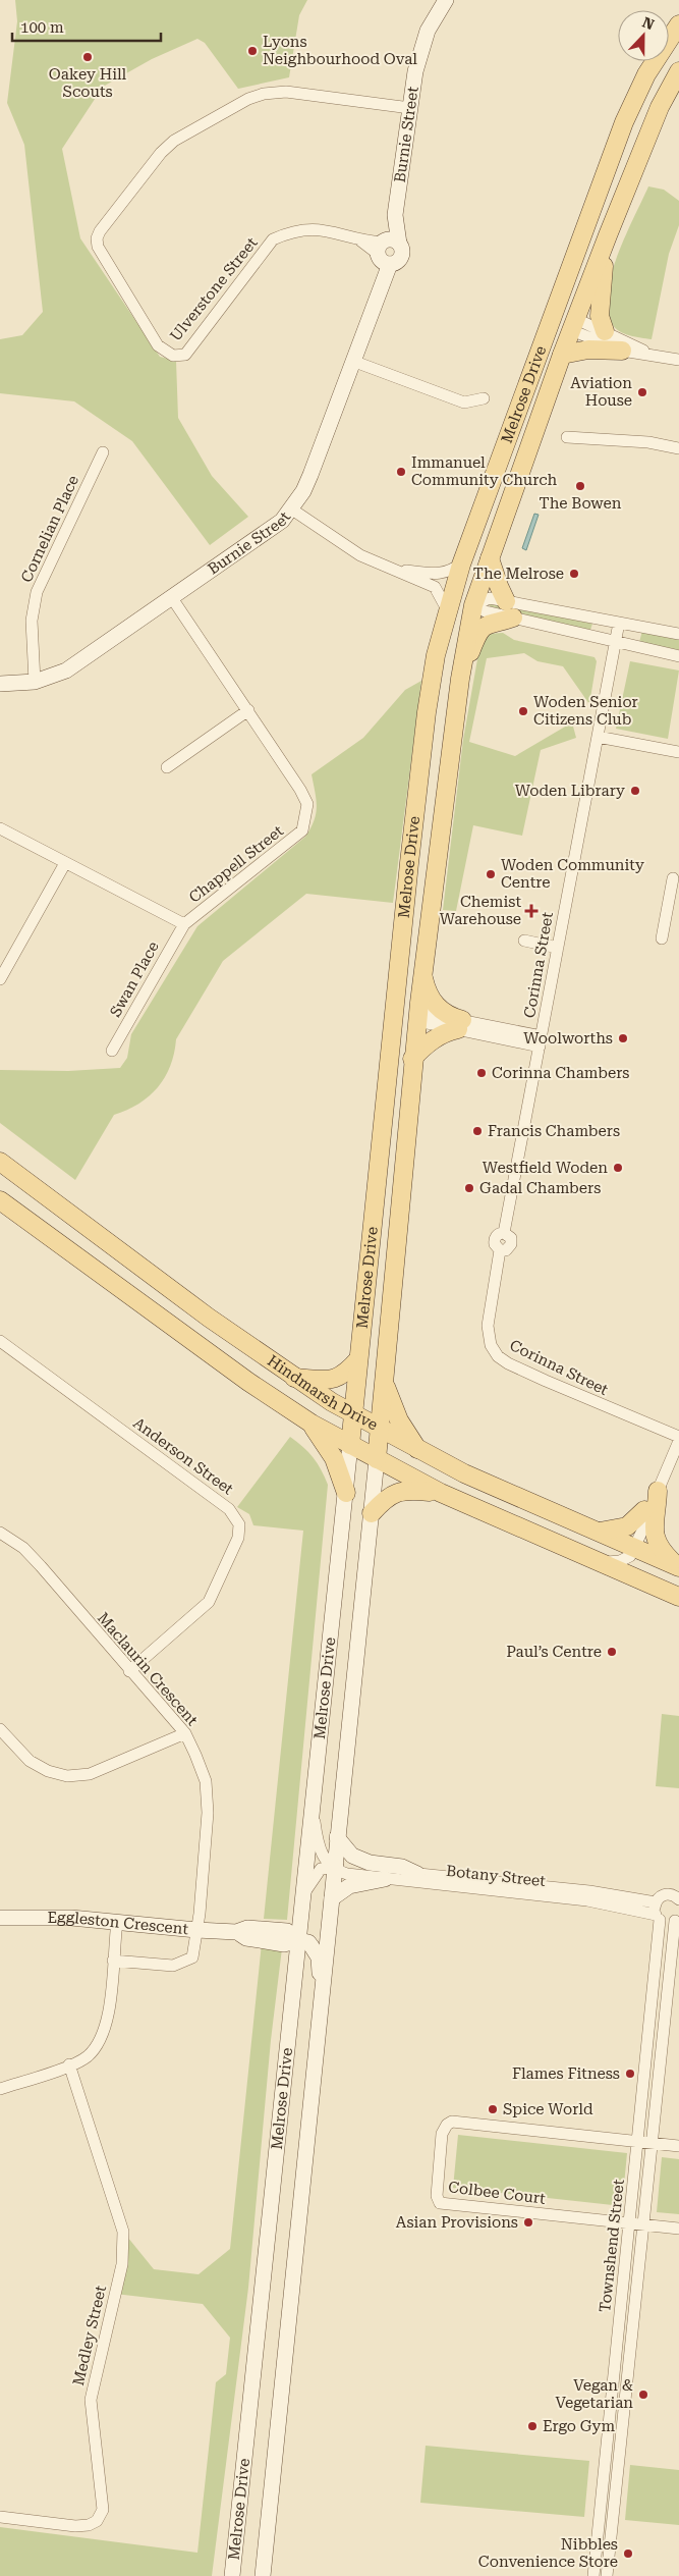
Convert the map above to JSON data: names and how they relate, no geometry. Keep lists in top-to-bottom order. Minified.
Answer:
{"streets":{"main road":["Burnie Street","Melrose Drive","Hindmarsh Drive","Eggleston Crescent"],"street":["Ulverstone Street","Cornelian Place","Chappell Street","Corinna Street","Swan Place","Anderson Street","Maclaurin Crescent","Botany Street","Colbee Court","Townshend Street","Medley Street"]},"crossings":[["Burnie Street","Ulverstone Street"],["Burnie Street","Cornelian Place"],["Burnie Street","Chappell Street"],["Melrose Drive","Hindmarsh Drive"],["Melrose Drive","Botany Street"],["Melrose Drive","Eggleston Crescent"],["Chappell Street","Swan Place"],["Anderson Street","Maclaurin Crescent"],["Maclaurin Crescent","Eggleston Crescent"],["Botany Street","Townshend Street"],["Colbee Court","Townshend Street"]],"places":{"other":["Lyons Neighbourhood Oval","Oakey Hill Scouts","Aviation House","Immanuel Community Church","The Bowen","The Melrose","Woden Senior Citizens Club","Woden Library","Woden Community Centre","Woolworths","Corinna Chambers","Francis Chambers","Westfield Woden","Gadal Chambers","Paul’s Centre","Flames Fitness","Spice World","Asian Provisions","Vegan & Vegetarian","Ergo Gym","Nibbles Convenience Store"],"health":["Chemist Warehouse"]},"scale_bar":"100 m","north":"top"}
